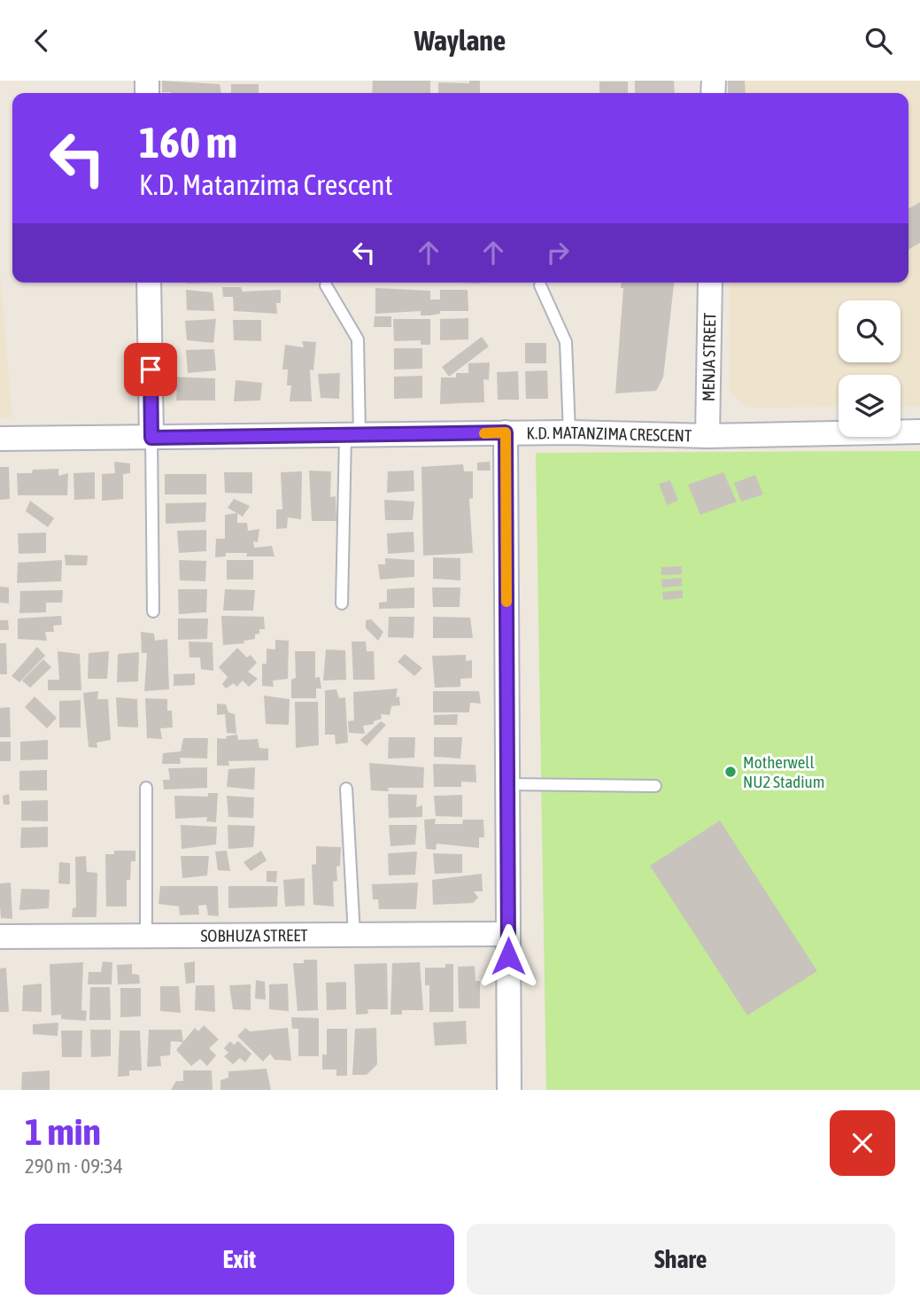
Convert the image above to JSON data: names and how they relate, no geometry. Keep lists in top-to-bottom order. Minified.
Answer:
{"streets":{"street":["MENJA STREET","K.D. MATANZIMA CRESCENT","SOBHUZA STREET"]},"crossings":[["MENJA STREET","K.D. MATANZIMA CRESCENT"]],"places":["Motherwell NU2 Stadium"],"page":{"header":"Waylane","turn":["160 m","K.D. Matanzima Crescent"],"heading":["1 min","290 m · 09:34"],"buttons":["Exit","Share"]}}
